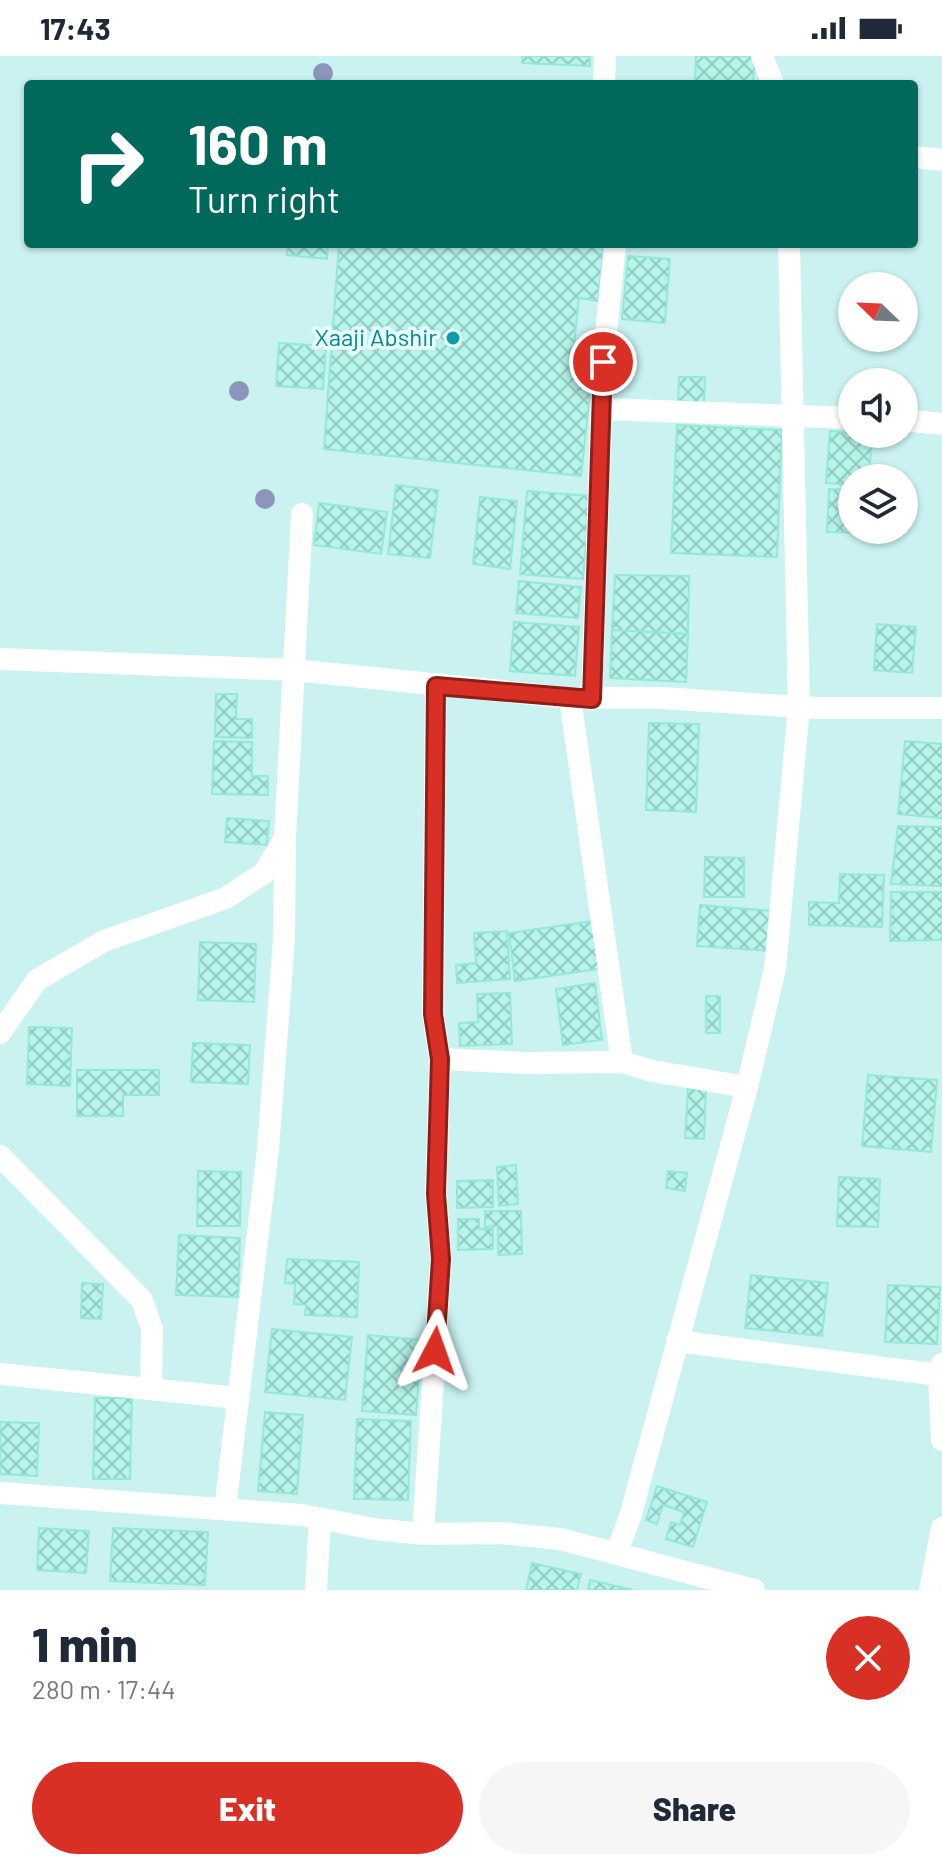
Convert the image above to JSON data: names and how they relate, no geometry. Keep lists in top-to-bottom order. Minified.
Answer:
{"places":["Xaaji Abshir"],"north":"top left","page":{"status":"17:43","turn":["160 m","Turn right"],"heading":["1 min","280 m · 17:44"],"buttons":["Exit","Share"]}}
